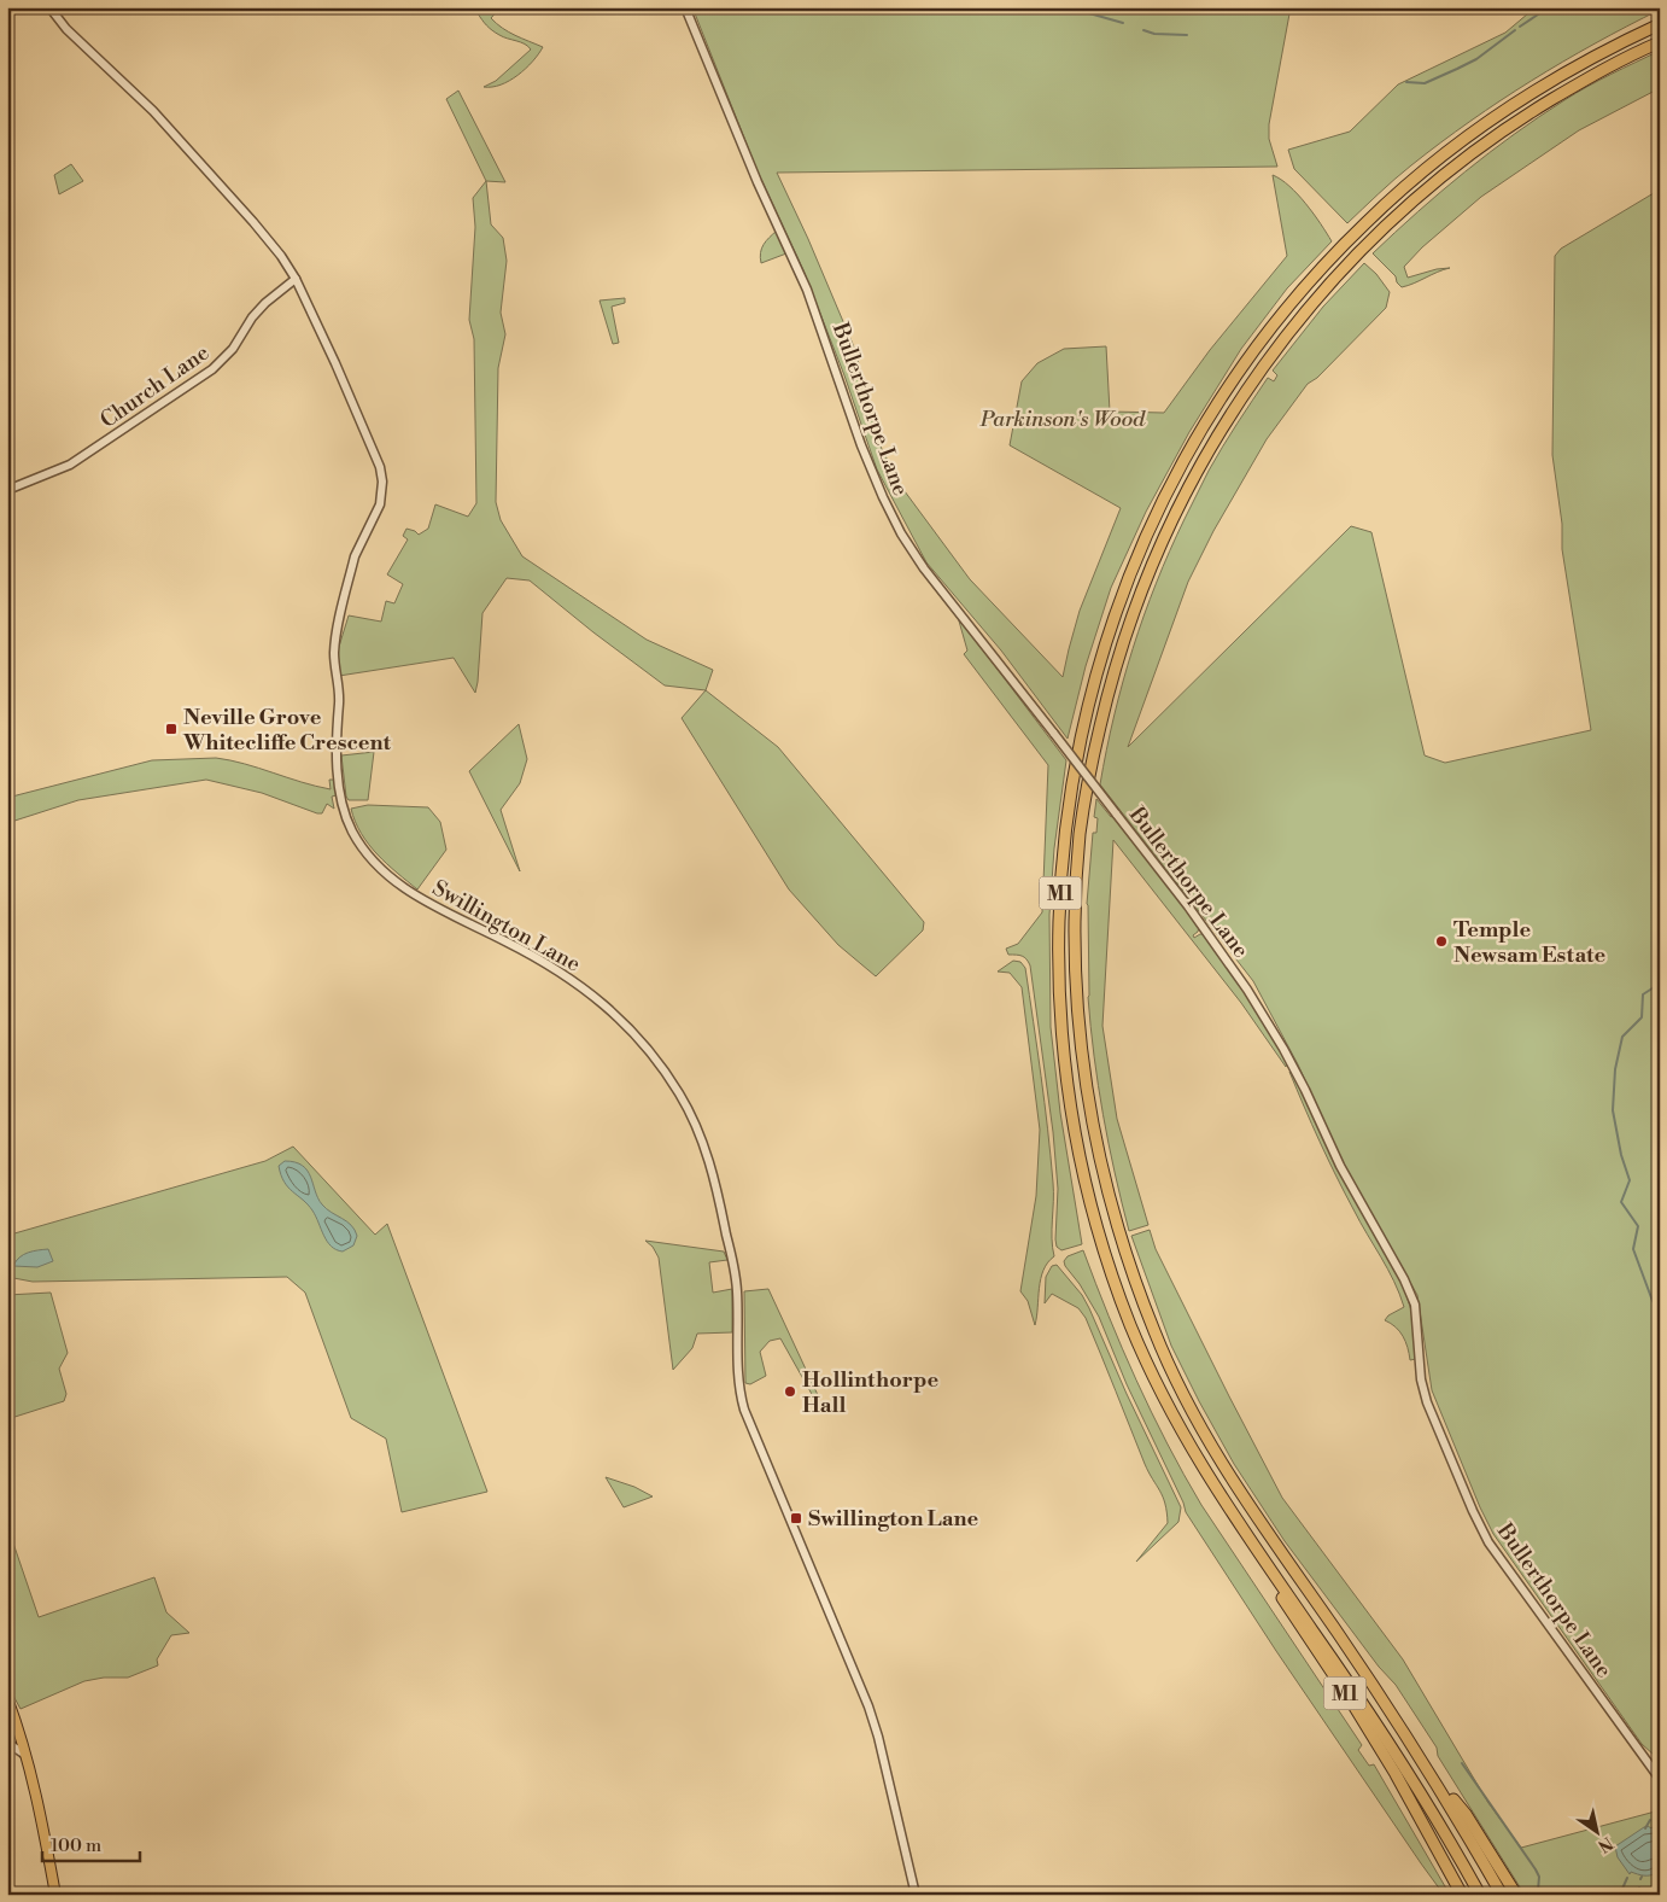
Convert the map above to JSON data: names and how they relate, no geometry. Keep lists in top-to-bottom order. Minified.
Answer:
{"streets":{"highway":["M1"],"street":["Church Lane","Bullerthorpe Lane","Swillington Lane"]},"crossings":[["Church Lane","Swillington Lane"]],"parks":["Parkinson's Wood"],"places":{"transit":["Neville Grove Whitecliffe Crescent","Swillington Lane"],"other":["Temple Newsam Estate","Hollinthorpe Hall"]},"scale_bar":"100 m","north":"bottom right"}
